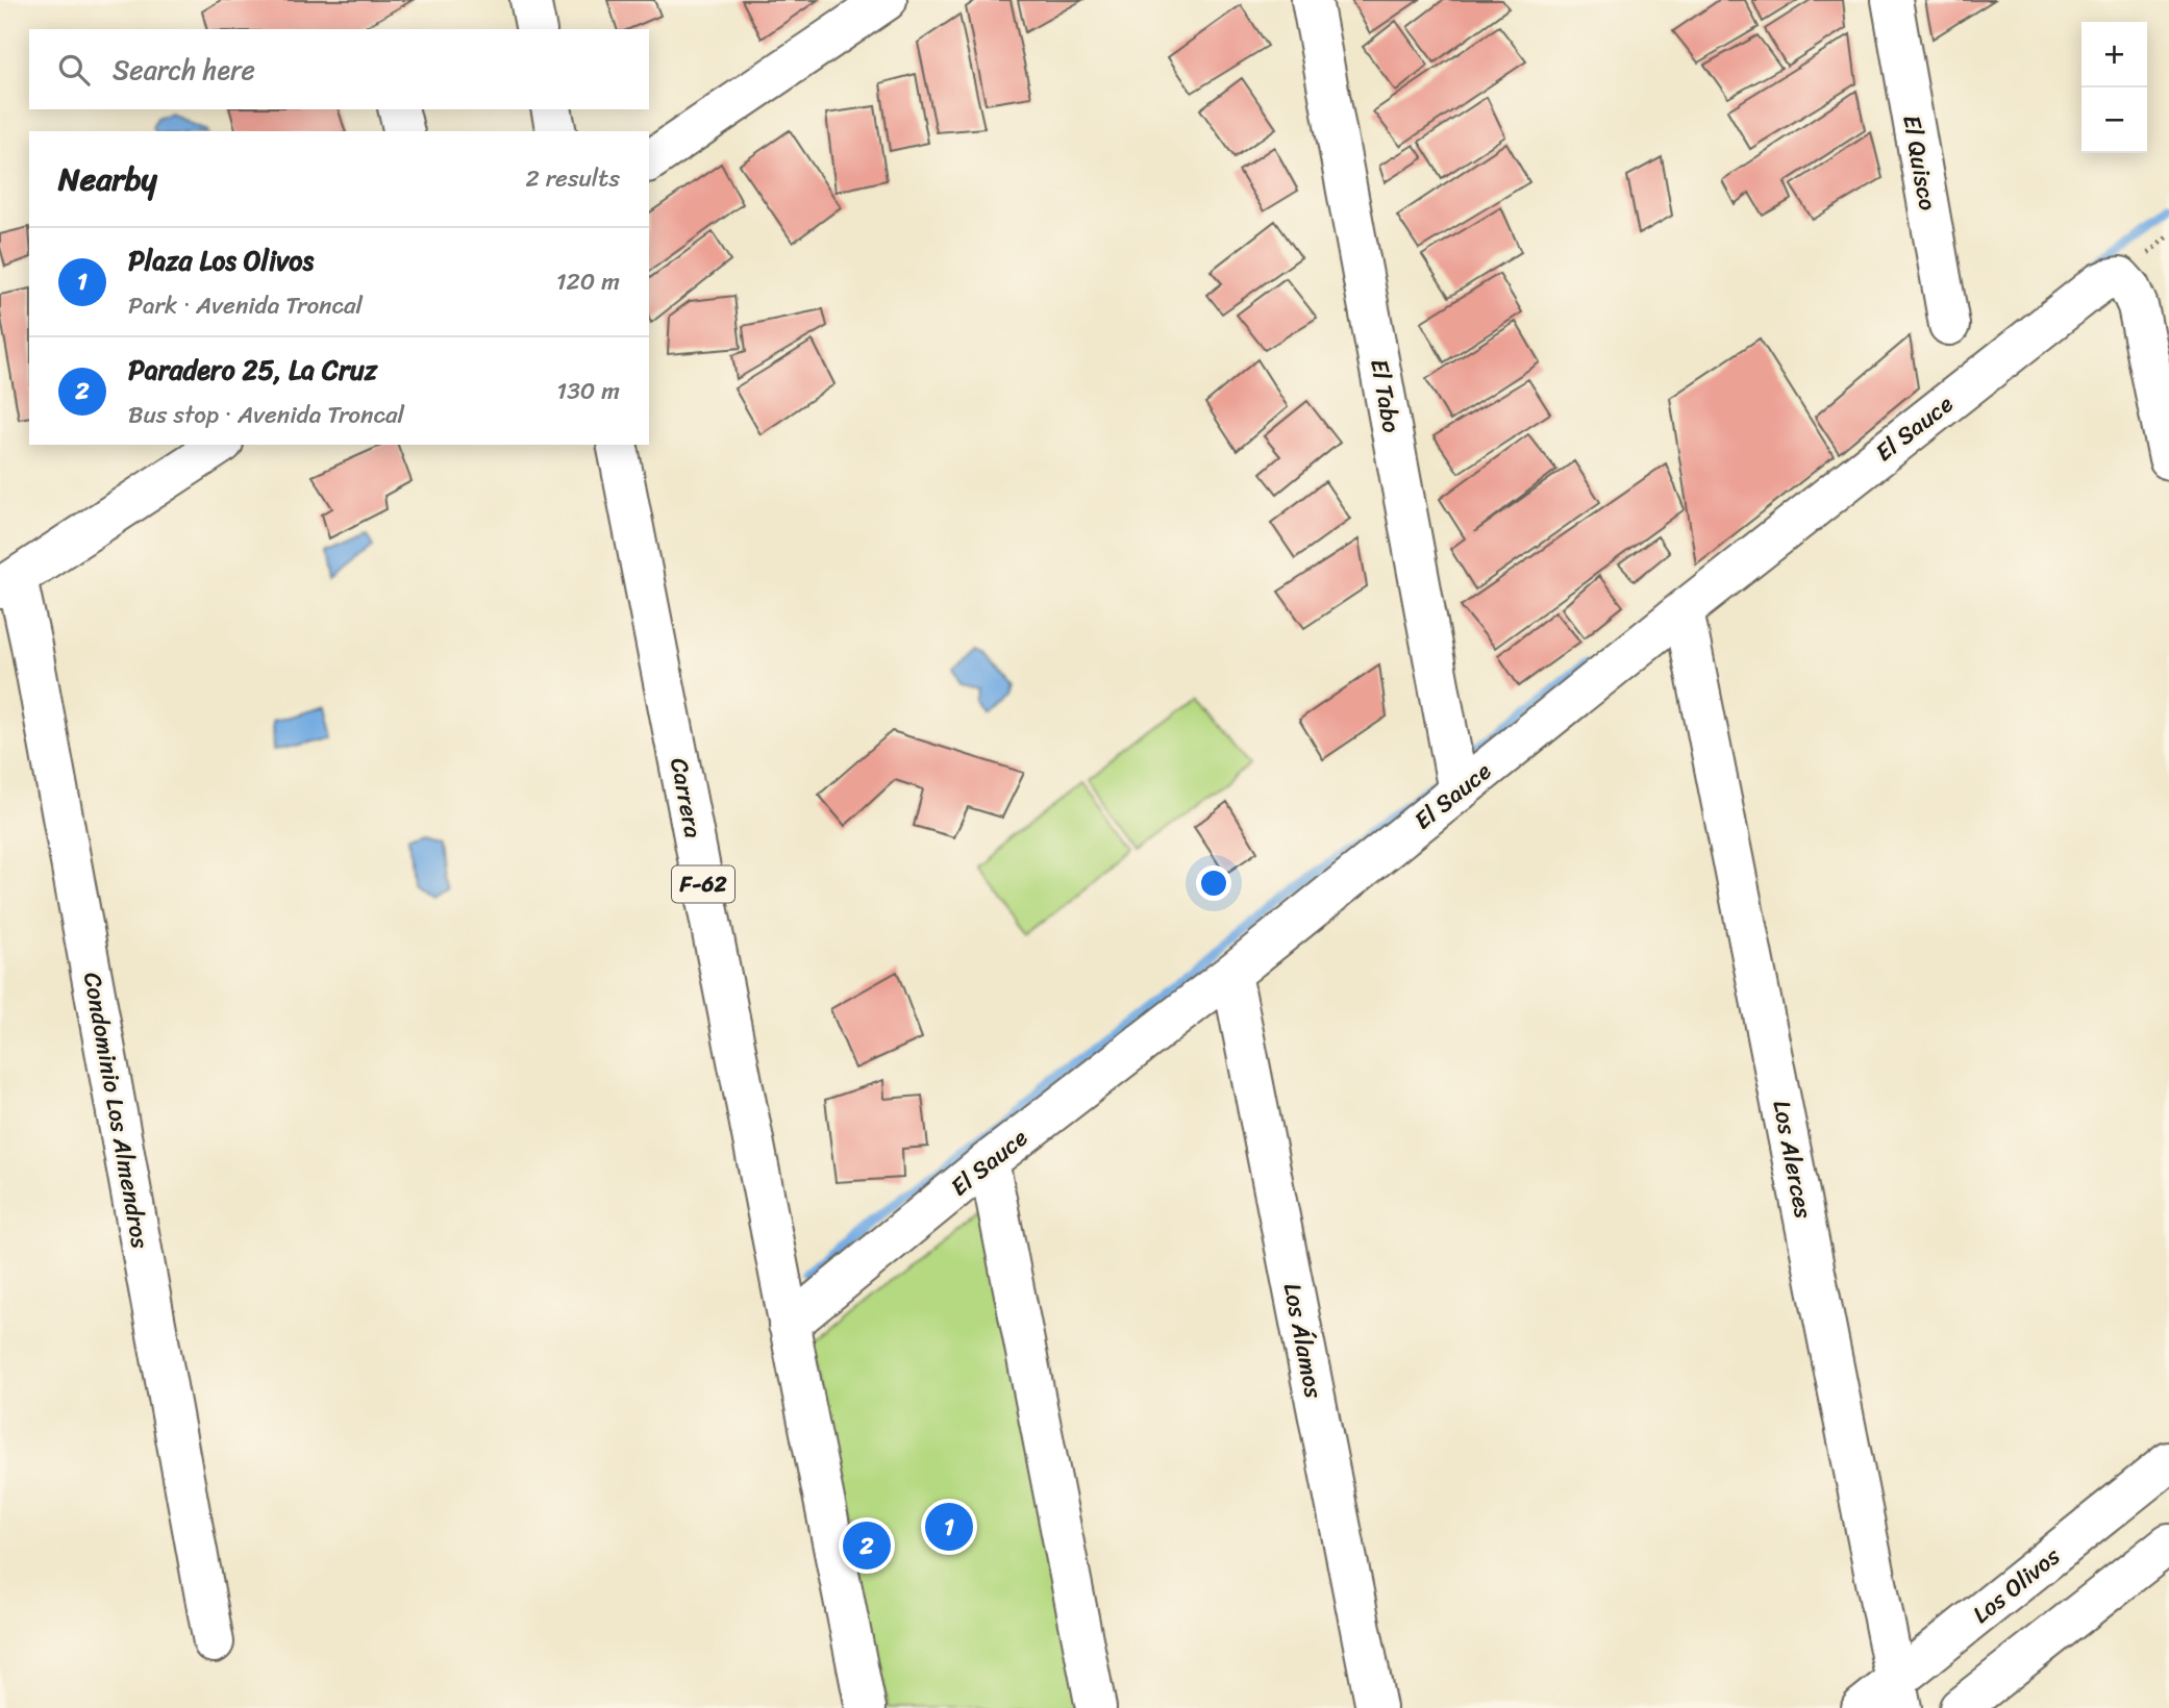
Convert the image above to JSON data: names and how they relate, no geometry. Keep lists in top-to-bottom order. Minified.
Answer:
{"streets":{"street":["El Quisco","El Tabo","El Sauce","Carrera","F-62","Condominio Los Almendros","Los Alerces","Los Álamos","Los Olivos"]},"crossings":[["El Tabo","El Sauce"],["El Sauce","Carrera"],["El Sauce","F-62"],["El Sauce","Los Alerces"],["El Sauce","Los Álamos"],["Carrera","F-62"],["Los Alerces","Los Olivos"]],"page":{"map_buttons":["+","−"],"search":"Search here","heading":["Nearby","2 results"],"list":[{"mark":"1","name":"Plaza Los Olivos","note":"Park · Avenida Troncal","value":"120 m"},{"mark":"2","name":"Paradero 25, La Cruz","note":"Bus stop · Avenida Troncal","value":"130 m"}],"pins":["1","2"]}}
